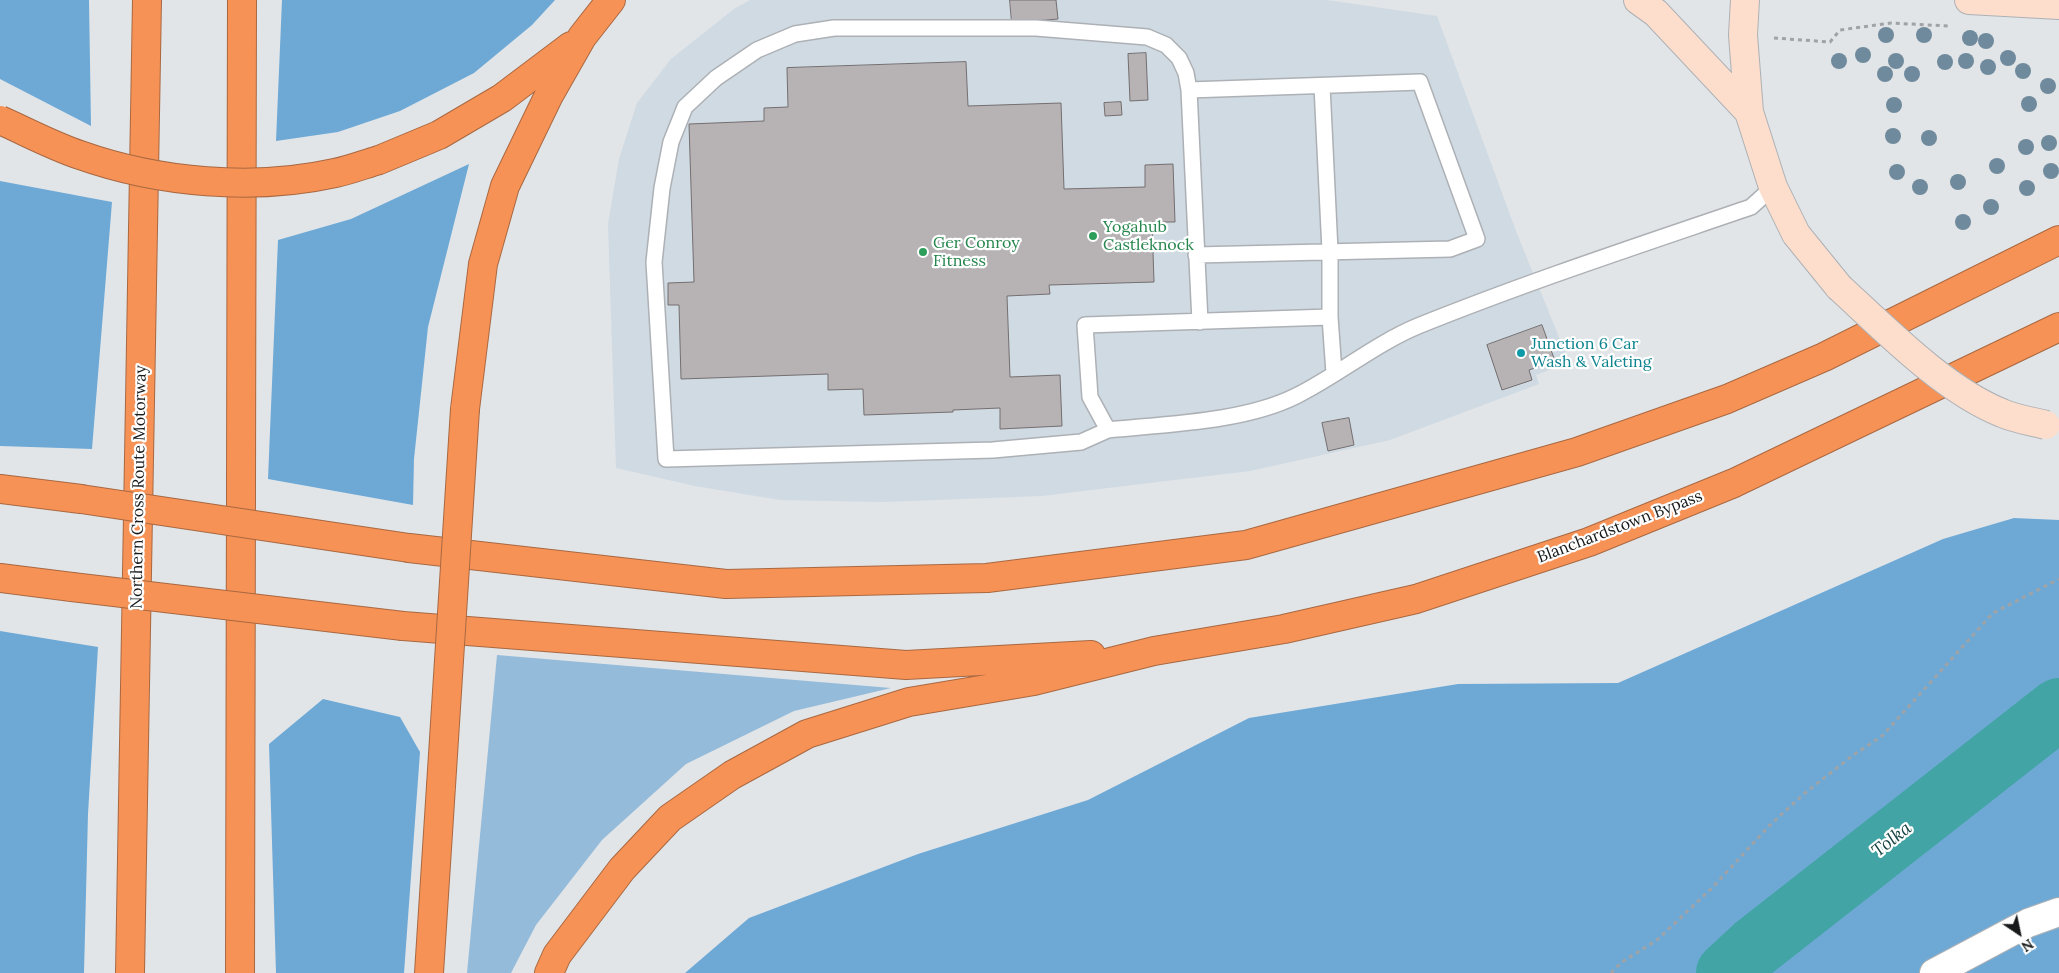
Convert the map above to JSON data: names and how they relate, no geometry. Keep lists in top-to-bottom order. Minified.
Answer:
{"streets":{"highway":["Northern Cross Route Motorway","Blanchardstown Bypass"]},"water":["Tolka"],"places":["Yogahub Castleknock","Ger Conroy Fitness","Junction 6 Car Wash & Valeting"],"north":"bottom right"}
